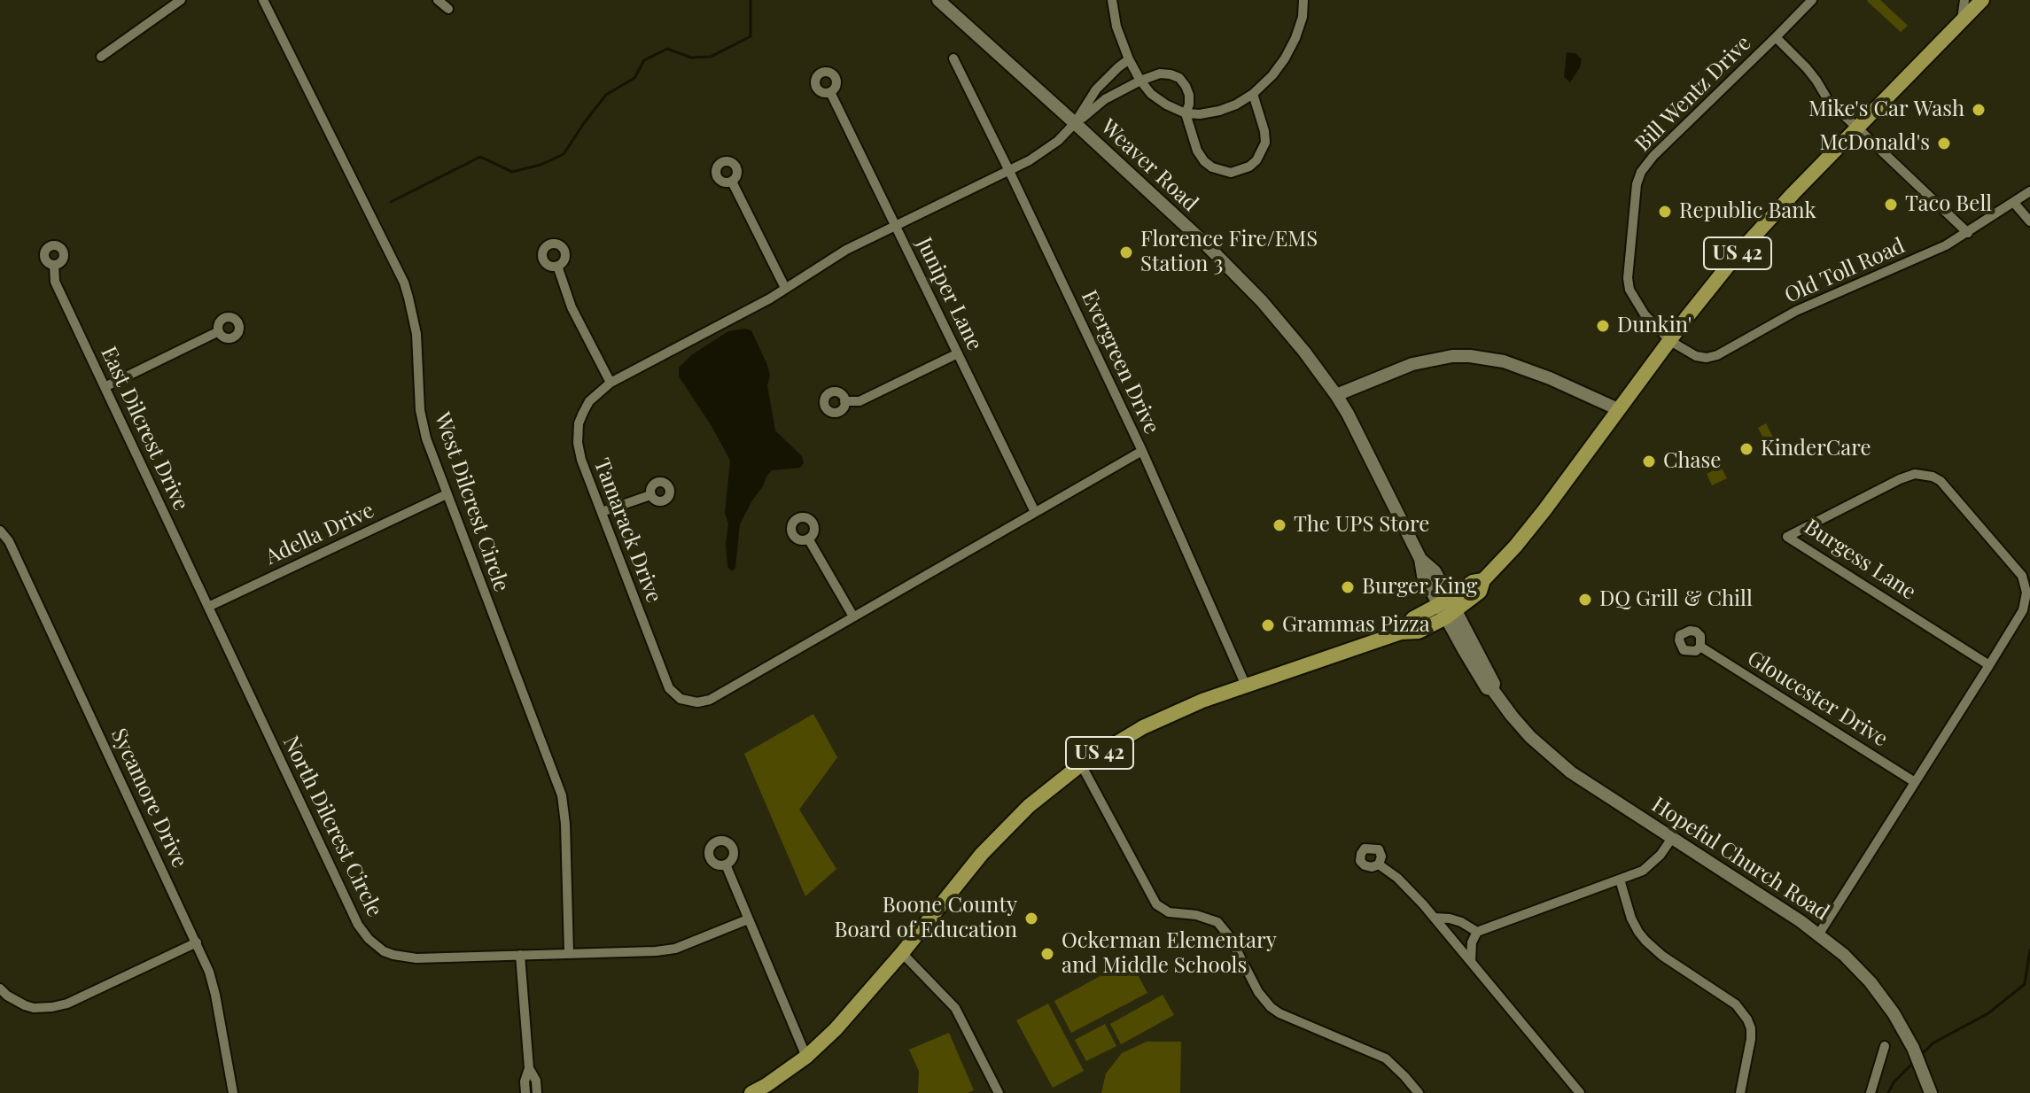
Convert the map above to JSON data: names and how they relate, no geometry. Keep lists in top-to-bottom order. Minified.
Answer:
{"streets":{"main road":["Weaver Road","US 42","Hopeful Church Road"],"street":["Bill Wentz Drive","Old Toll Road","Juniper Lane","Evergreen Drive","East Dilcrest Drive","West Dilcrest Circle","Tamarack Drive","Adella Drive","Burgess Lane","Gloucester Drive","Sycamore Drive","North Dilcrest Circle"]},"crossings":[["Bill Wentz Drive","US 42"],["Bill Wentz Drive","Old Toll Road"],["Weaver Road","US 42"],["Weaver Road","Tamarack Drive"],["Weaver Road","Hopeful Church Road"],["US 42","Old Toll Road"],["US 42","Evergreen Drive"],["US 42","Hopeful Church Road"],["Juniper Lane","Tamarack Drive"],["Evergreen Drive","Tamarack Drive"],["East Dilcrest Drive","Adella Drive"],["East Dilcrest Drive","North Dilcrest Circle"],["West Dilcrest Circle","Adella Drive"],["West Dilcrest Circle","North Dilcrest Circle"],["Adella Drive","North Dilcrest Circle"],["Burgess Lane","Gloucester Drive"],["Burgess Lane","Hopeful Church Road"]],"places":["Mike's Car Wash","McDonald's","Taco Bell","Republic Bank","Florence Fire/EMS Station 3","Dunkin'","KinderCare","Chase","The UPS Store","Burger King","DQ Grill & Chill","Grammas Pizza","Boone County Board of Education","Ockerman Elementary and Middle Schools"]}
